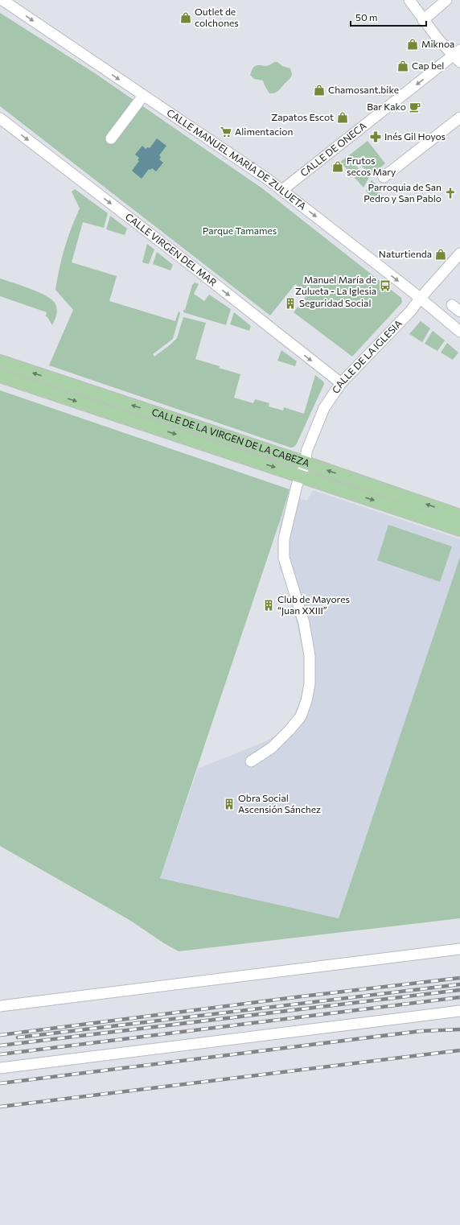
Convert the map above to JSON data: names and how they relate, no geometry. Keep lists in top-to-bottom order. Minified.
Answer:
{"streets":{"main road":["CALLE DE LA VIRGEN DE LA CABEZA"],"street":["CALLE DE ONECA","CALLE MANUEL MARÍA DE ZULUETA","CALLE VIRGEN DEL MAR","CALLE DE LA IGLESIA"]},"crossings":[["CALLE DE ONECA","CALLE MANUEL MARÍA DE ZULUETA"],["CALLE MANUEL MARÍA DE ZULUETA","CALLE DE LA IGLESIA"],["CALLE VIRGEN DEL MAR","CALLE DE LA IGLESIA"],["CALLE DE LA IGLESIA","CALLE DE LA VIRGEN DE LA CABEZA"]],"one_way":["CALLE MANUEL MARÍA DE ZULUETA","CALLE VIRGEN DEL MAR"],"parks":["Parque Tamames"],"places":{"shop":["Outlet de colchones","Miknoa","Cap bel","Chamosant.bike","Zapatos Escot","Frutos secos Mary","Naturtienda"],"cafe":["Bar Kako"],"supermarket":["Alimentacion"],"pharmacy":["Inés Gil Hoyos"],"church":["Parroquia de San Pedro y San Pablo"],"bus stop":["Manuel María de Zulueta - La Iglesia"],"building":["Seguridad Social","Club de Mayores “Juan XXIII”","Obra Social Ascensión Sánchez"]},"scale_bar":"50 m"}
